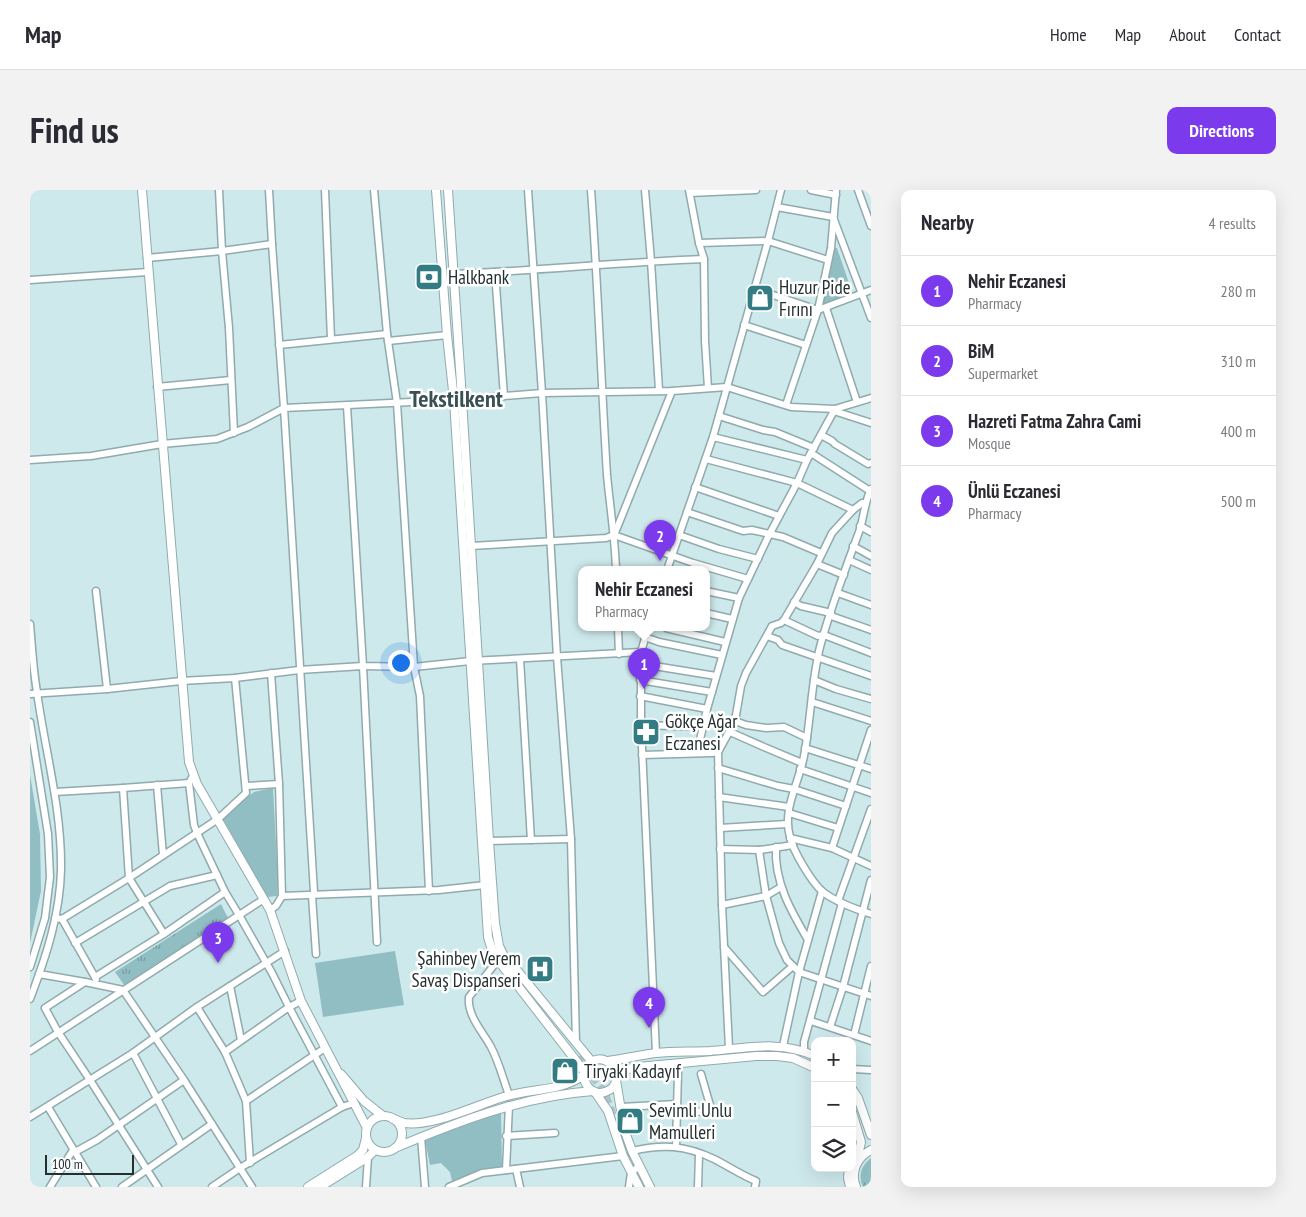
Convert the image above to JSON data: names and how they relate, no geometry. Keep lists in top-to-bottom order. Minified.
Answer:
{"districts":["Tekstilkent"],"places":{"bank":["Halkbank"],"shop":["Huzur Pide Fırını","Tiryaki Kadayıf","Sevimli Unlu Mamulleri"],"pharmacy":["Gökçe Ağar Eczanesi"],"hospital":["Şahinbey Verem Savaş Dispanseri"]},"scale_bar":"100 m","page":{"header":"Map","nav":["Home","Map","About","Contact"],"title":"Find us","buttons":"Directions","heading":["Nearby","4 results"],"list":[{"mark":"1","name":"Nehir Eczanesi","note":"Pharmacy","value":"280 m"},{"mark":"2","name":"BiM","note":"Supermarket","value":"310 m"},{"mark":"3","name":"Hazreti Fatma Zahra Cami","note":"Mosque","value":"400 m"},{"mark":"4","name":"Ünlü Eczanesi","note":"Pharmacy","value":"500 m"}],"pins":["2","1","3","4"],"popup":["Nehir Eczanesi","Pharmacy"],"map_buttons":["+","−"],"scale":"100 m"}}
